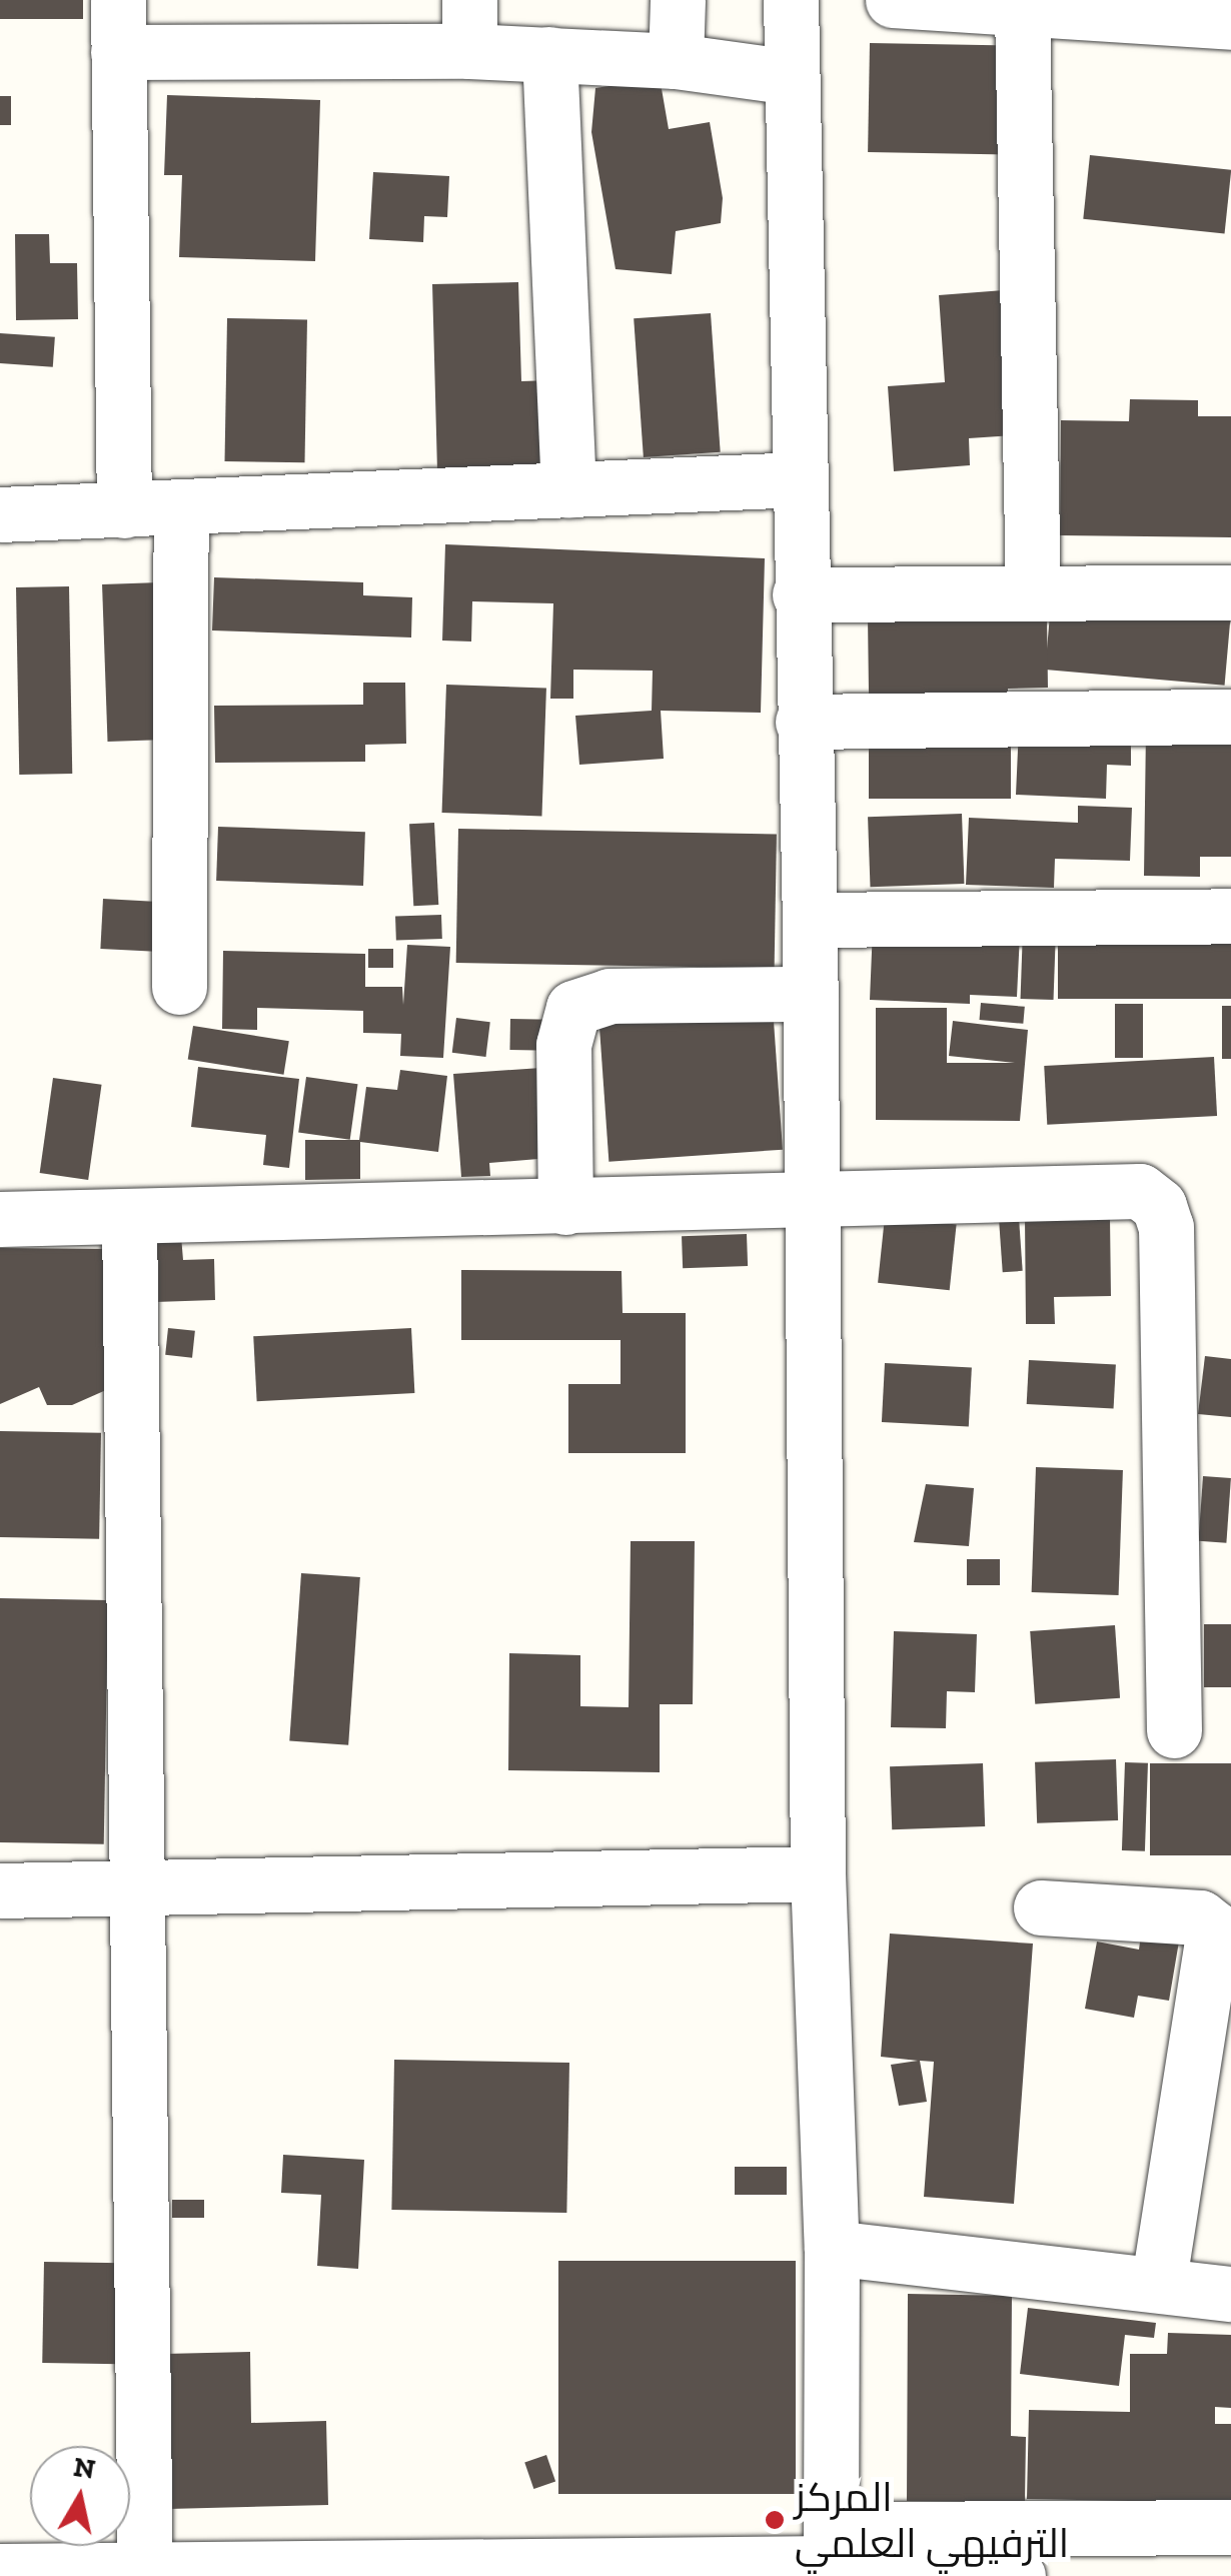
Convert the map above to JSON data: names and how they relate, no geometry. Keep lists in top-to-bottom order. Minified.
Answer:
{"places":["المركز الترفيهي العلمي"],"north":"top"}
